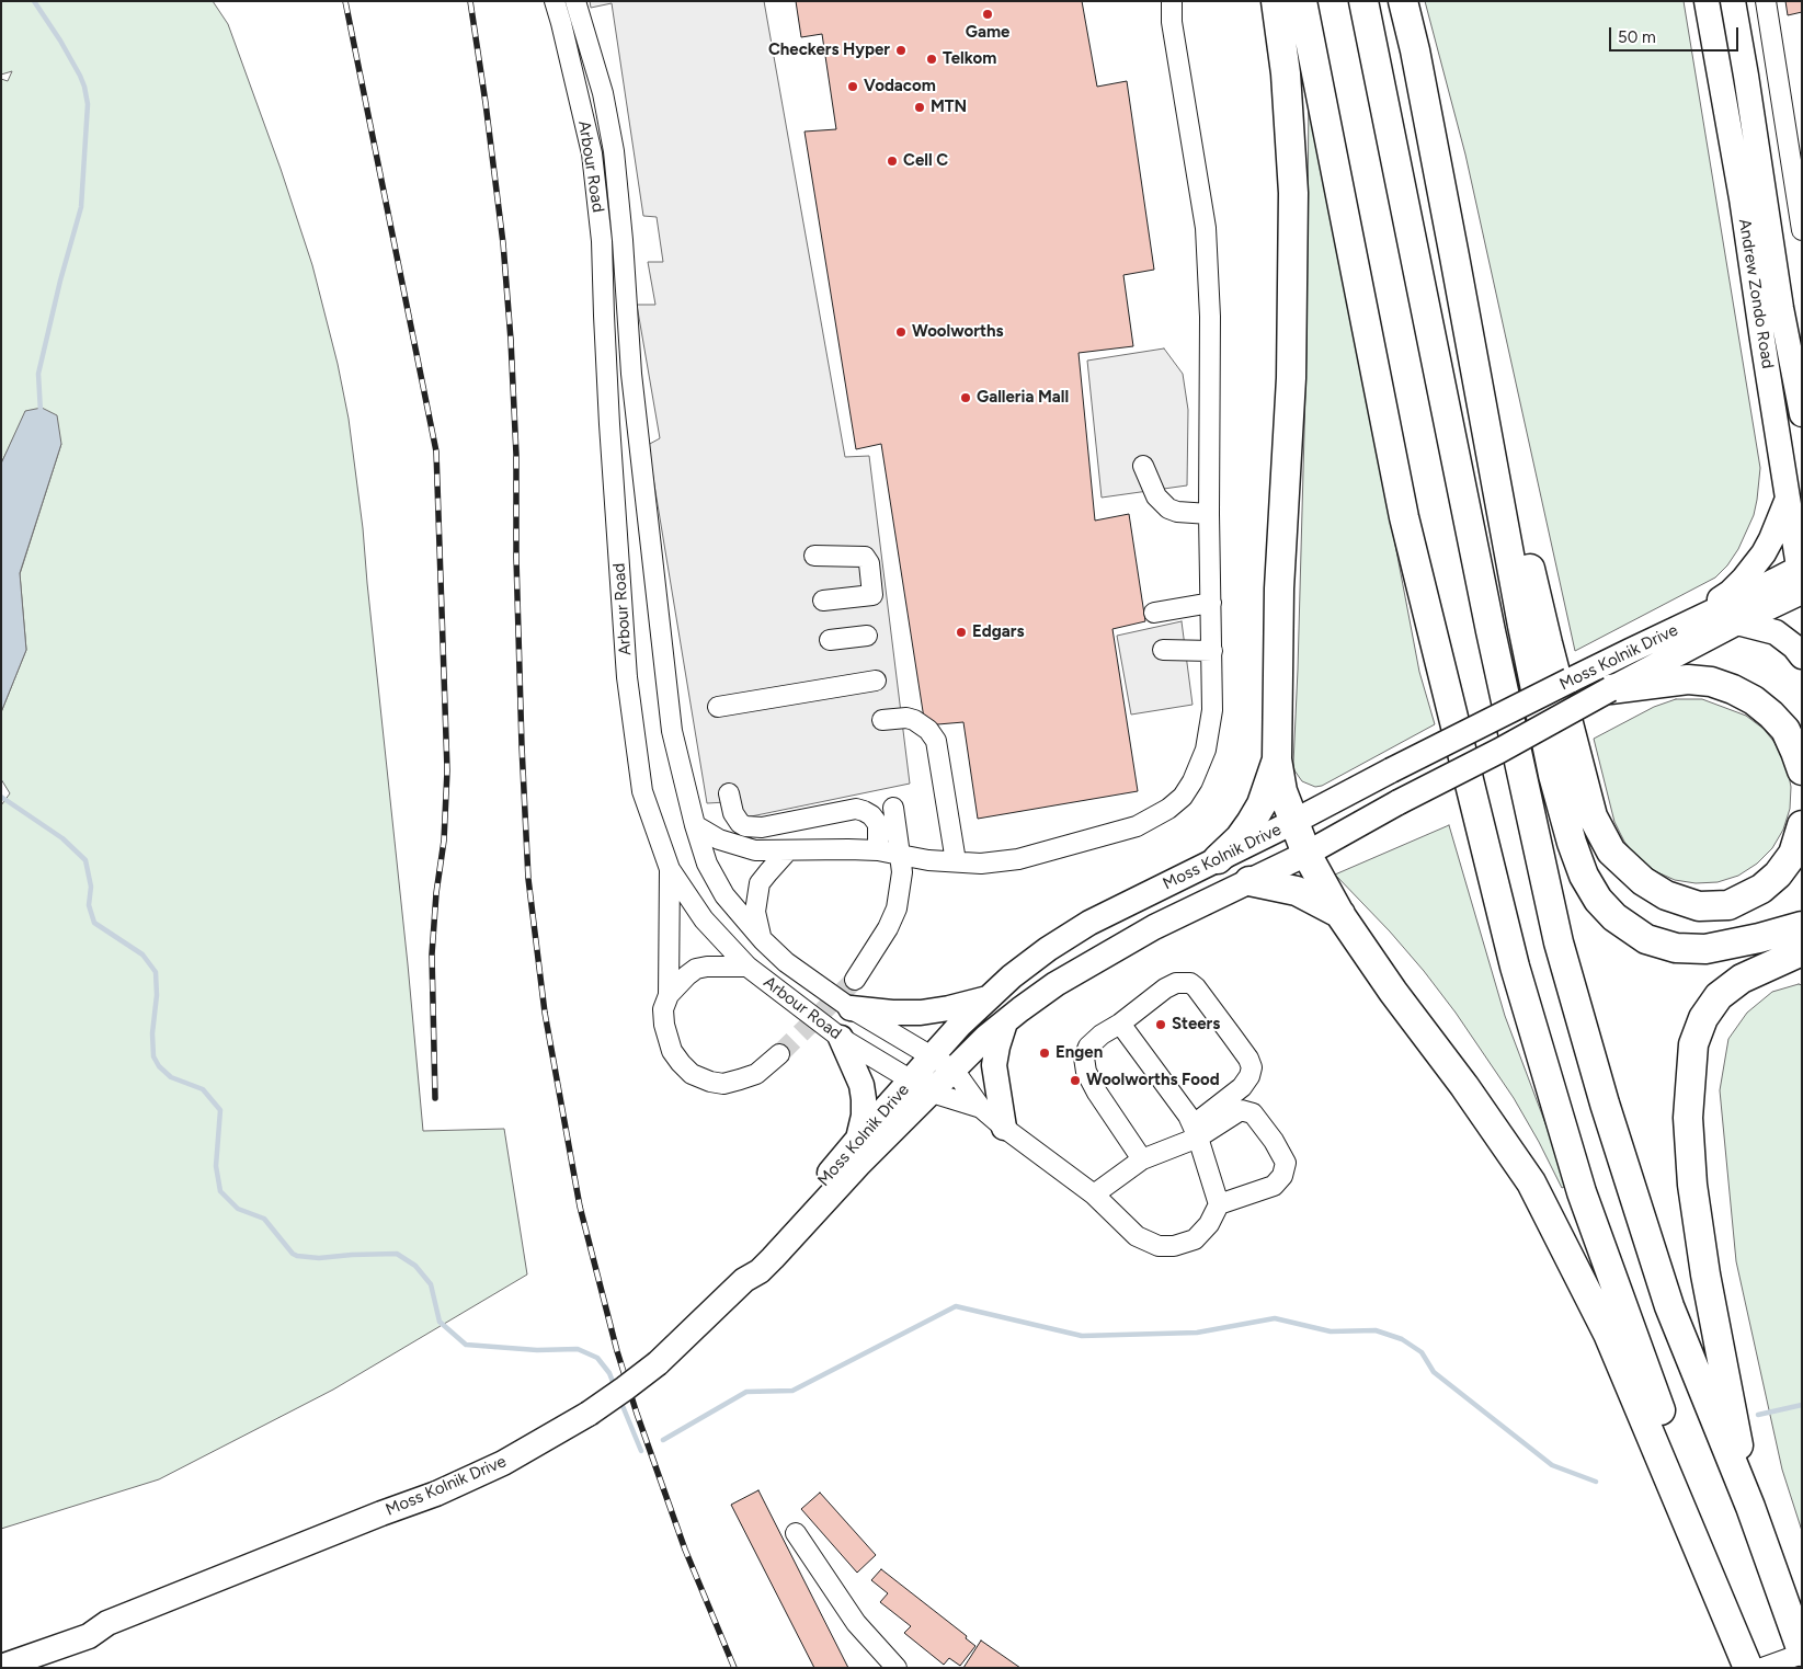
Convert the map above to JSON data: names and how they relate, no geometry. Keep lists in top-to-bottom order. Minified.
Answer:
{"streets":{"main road":["Andrew Zondo Road","Moss Kolnik Drive"],"street":["Arbour Road"]},"crossings":[["Arbour Road","Moss Kolnik Drive"],["Andrew Zondo Road","Moss Kolnik Drive"]],"places":["Game","Checkers Hyper","Telkom","Vodacom","MTN","Cell C","Woolworths","Galleria Mall","Edgars","Steers","Engen","Woolworths Food"],"scale_bar":"50 m"}
